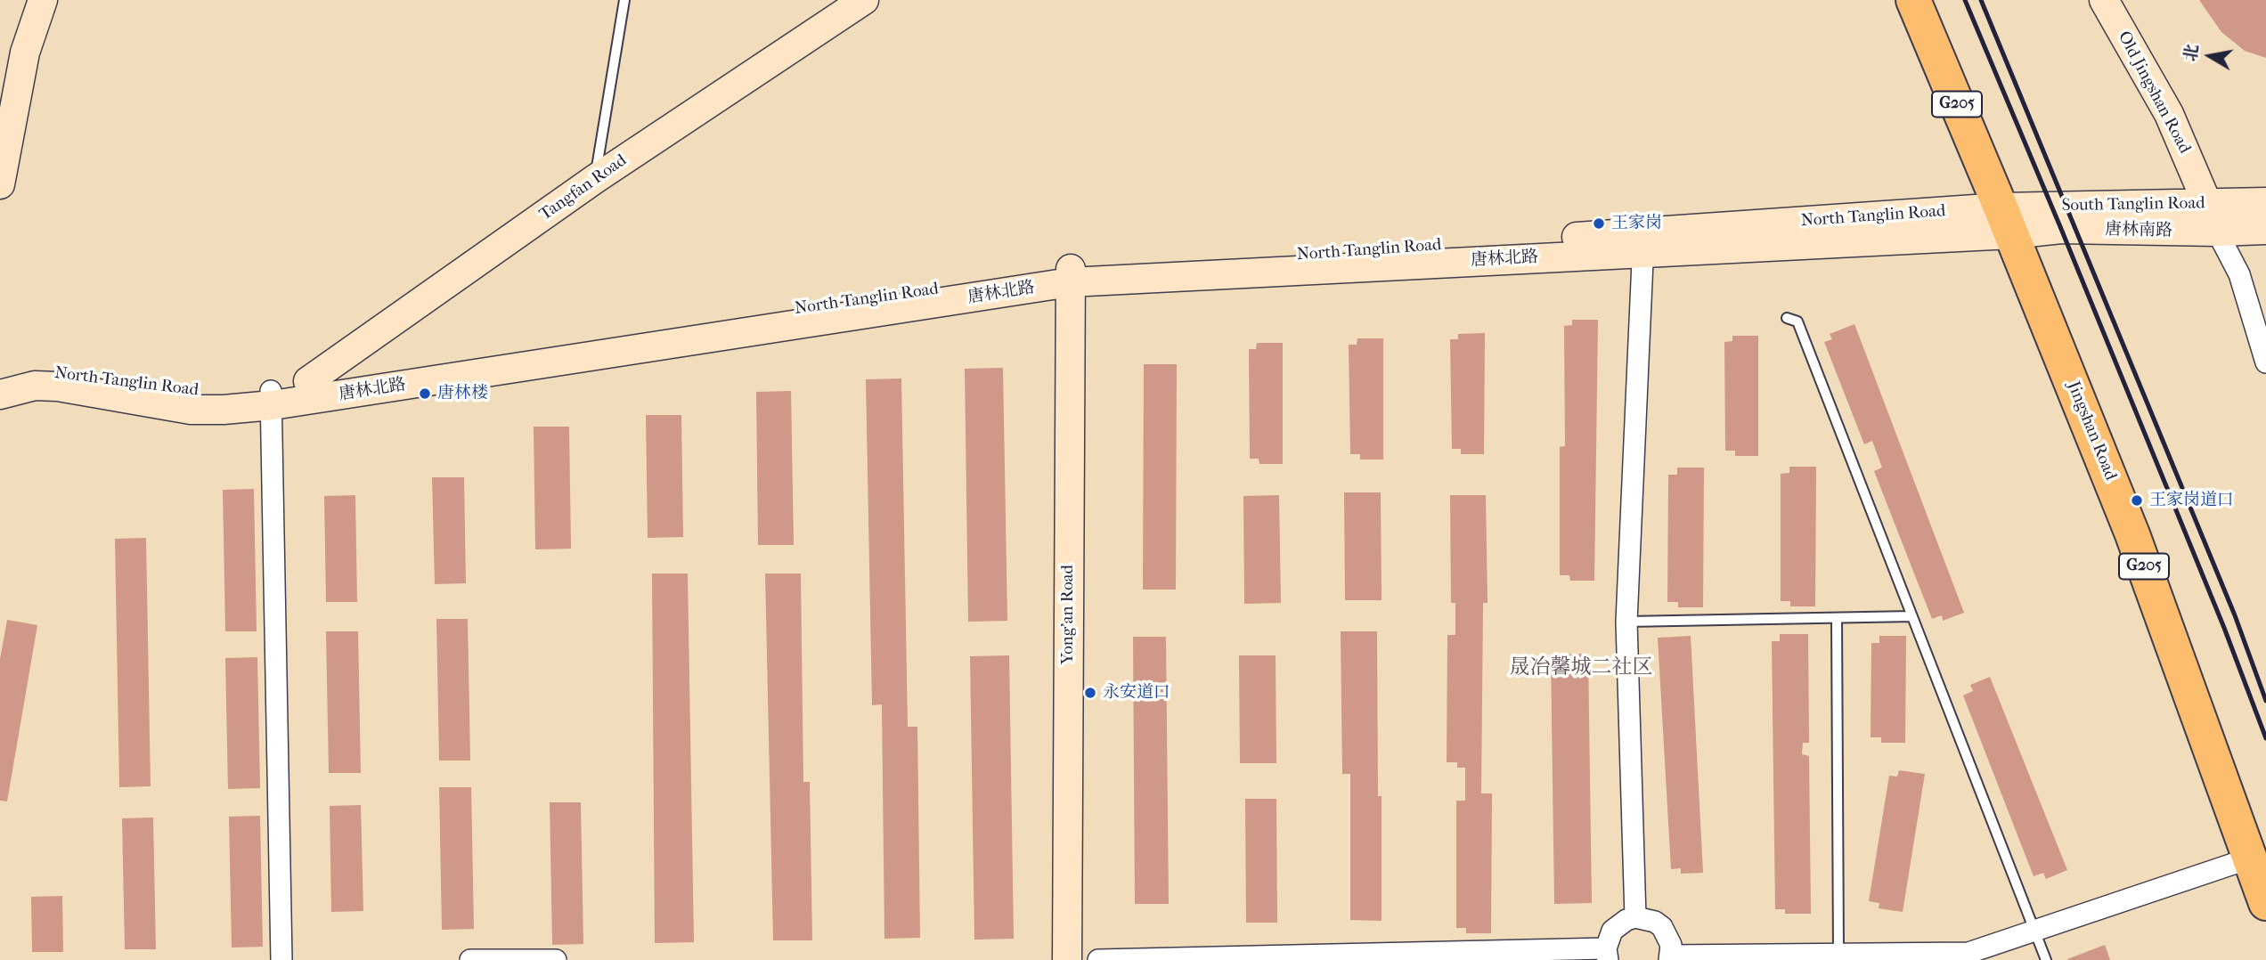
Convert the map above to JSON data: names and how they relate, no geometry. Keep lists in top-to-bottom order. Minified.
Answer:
{"streets":{"highway":["G205","Jingshan Road"],"main road":["Old Jingshan Road","Tangfan Road","South Tanglin Road","North Tanglin Road","唐林南路","唐林北路","Yong'an Road"]},"crossings":[["Old Jingshan Road","South Tanglin Road"],["Old Jingshan Road","唐林南路"],["Tangfan Road","North Tanglin Road"],["South Tanglin Road","North Tanglin Road"],["South Tanglin Road","唐林南路"],["South Tanglin Road","Jingshan Road"],["North Tanglin Road","唐林南路"],["North Tanglin Road","唐林北路"],["North Tanglin Road","Jingshan Road"],["North Tanglin Road","Yong'an Road"],["唐林南路","Jingshan Road"],["唐林北路","Yong'an Road"]],"districts":["晟冶馨城二社区"],"places":["王家岗","唐林楼","王家岗道口","永安道口"],"north":"left"}
